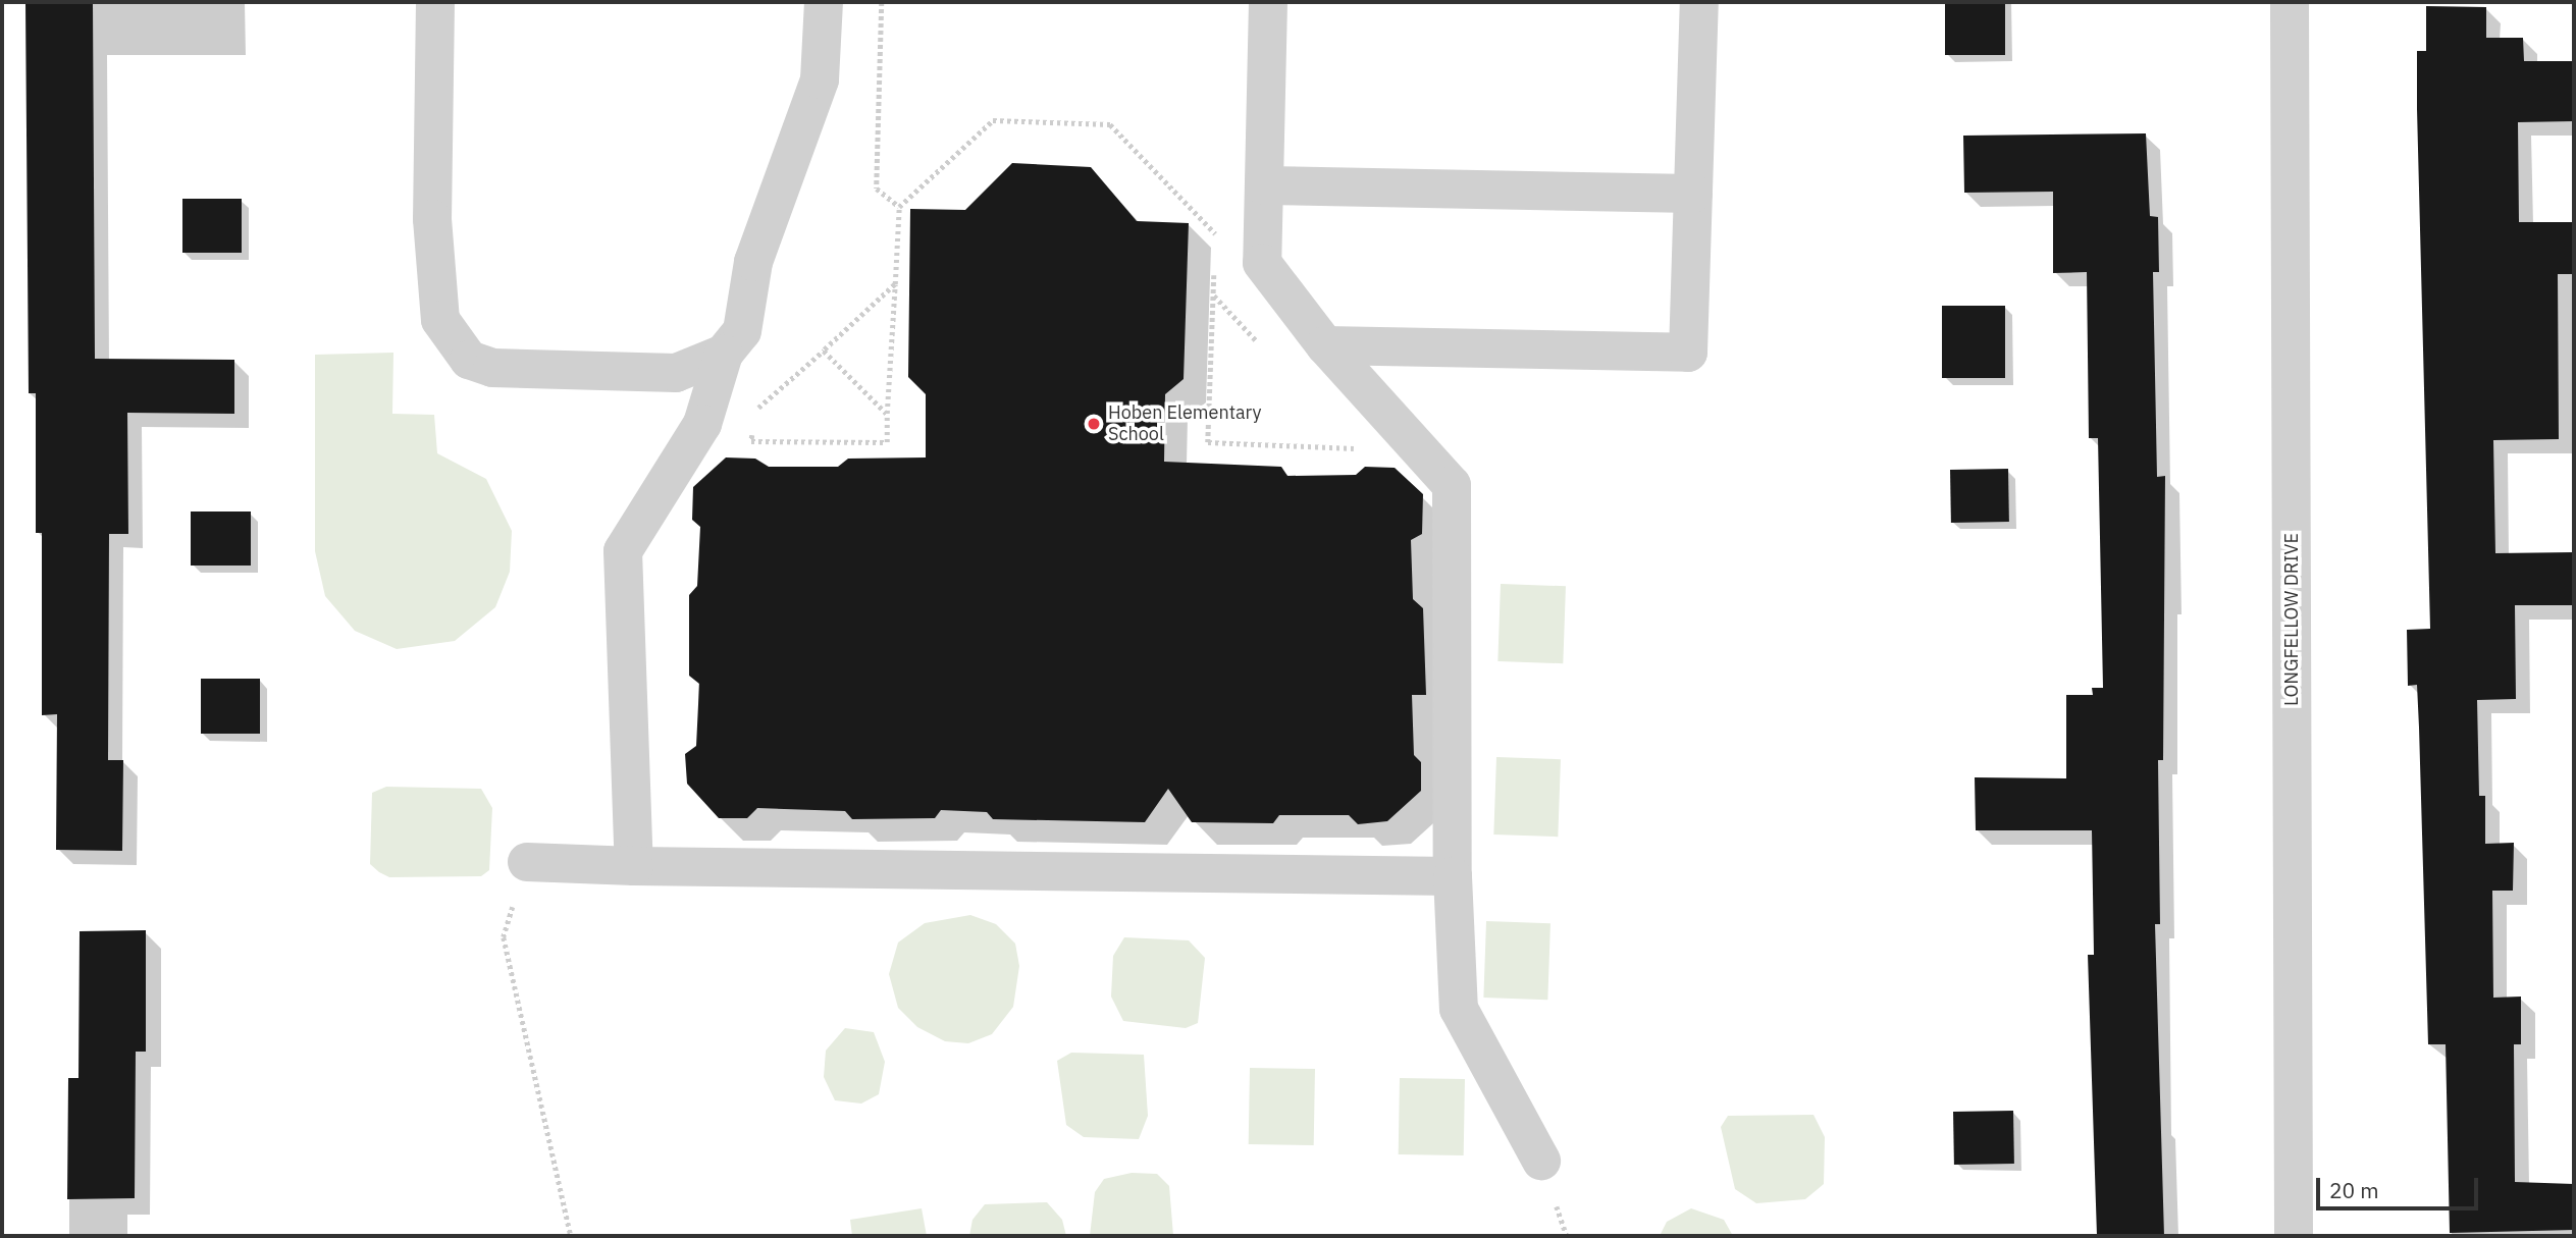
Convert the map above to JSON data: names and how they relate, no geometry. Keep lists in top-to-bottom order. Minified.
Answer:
{"streets":{"street":["LONGFELLOW DRIVE"]},"places":["Hoben Elementary School"],"scale_bar":"20 m"}
